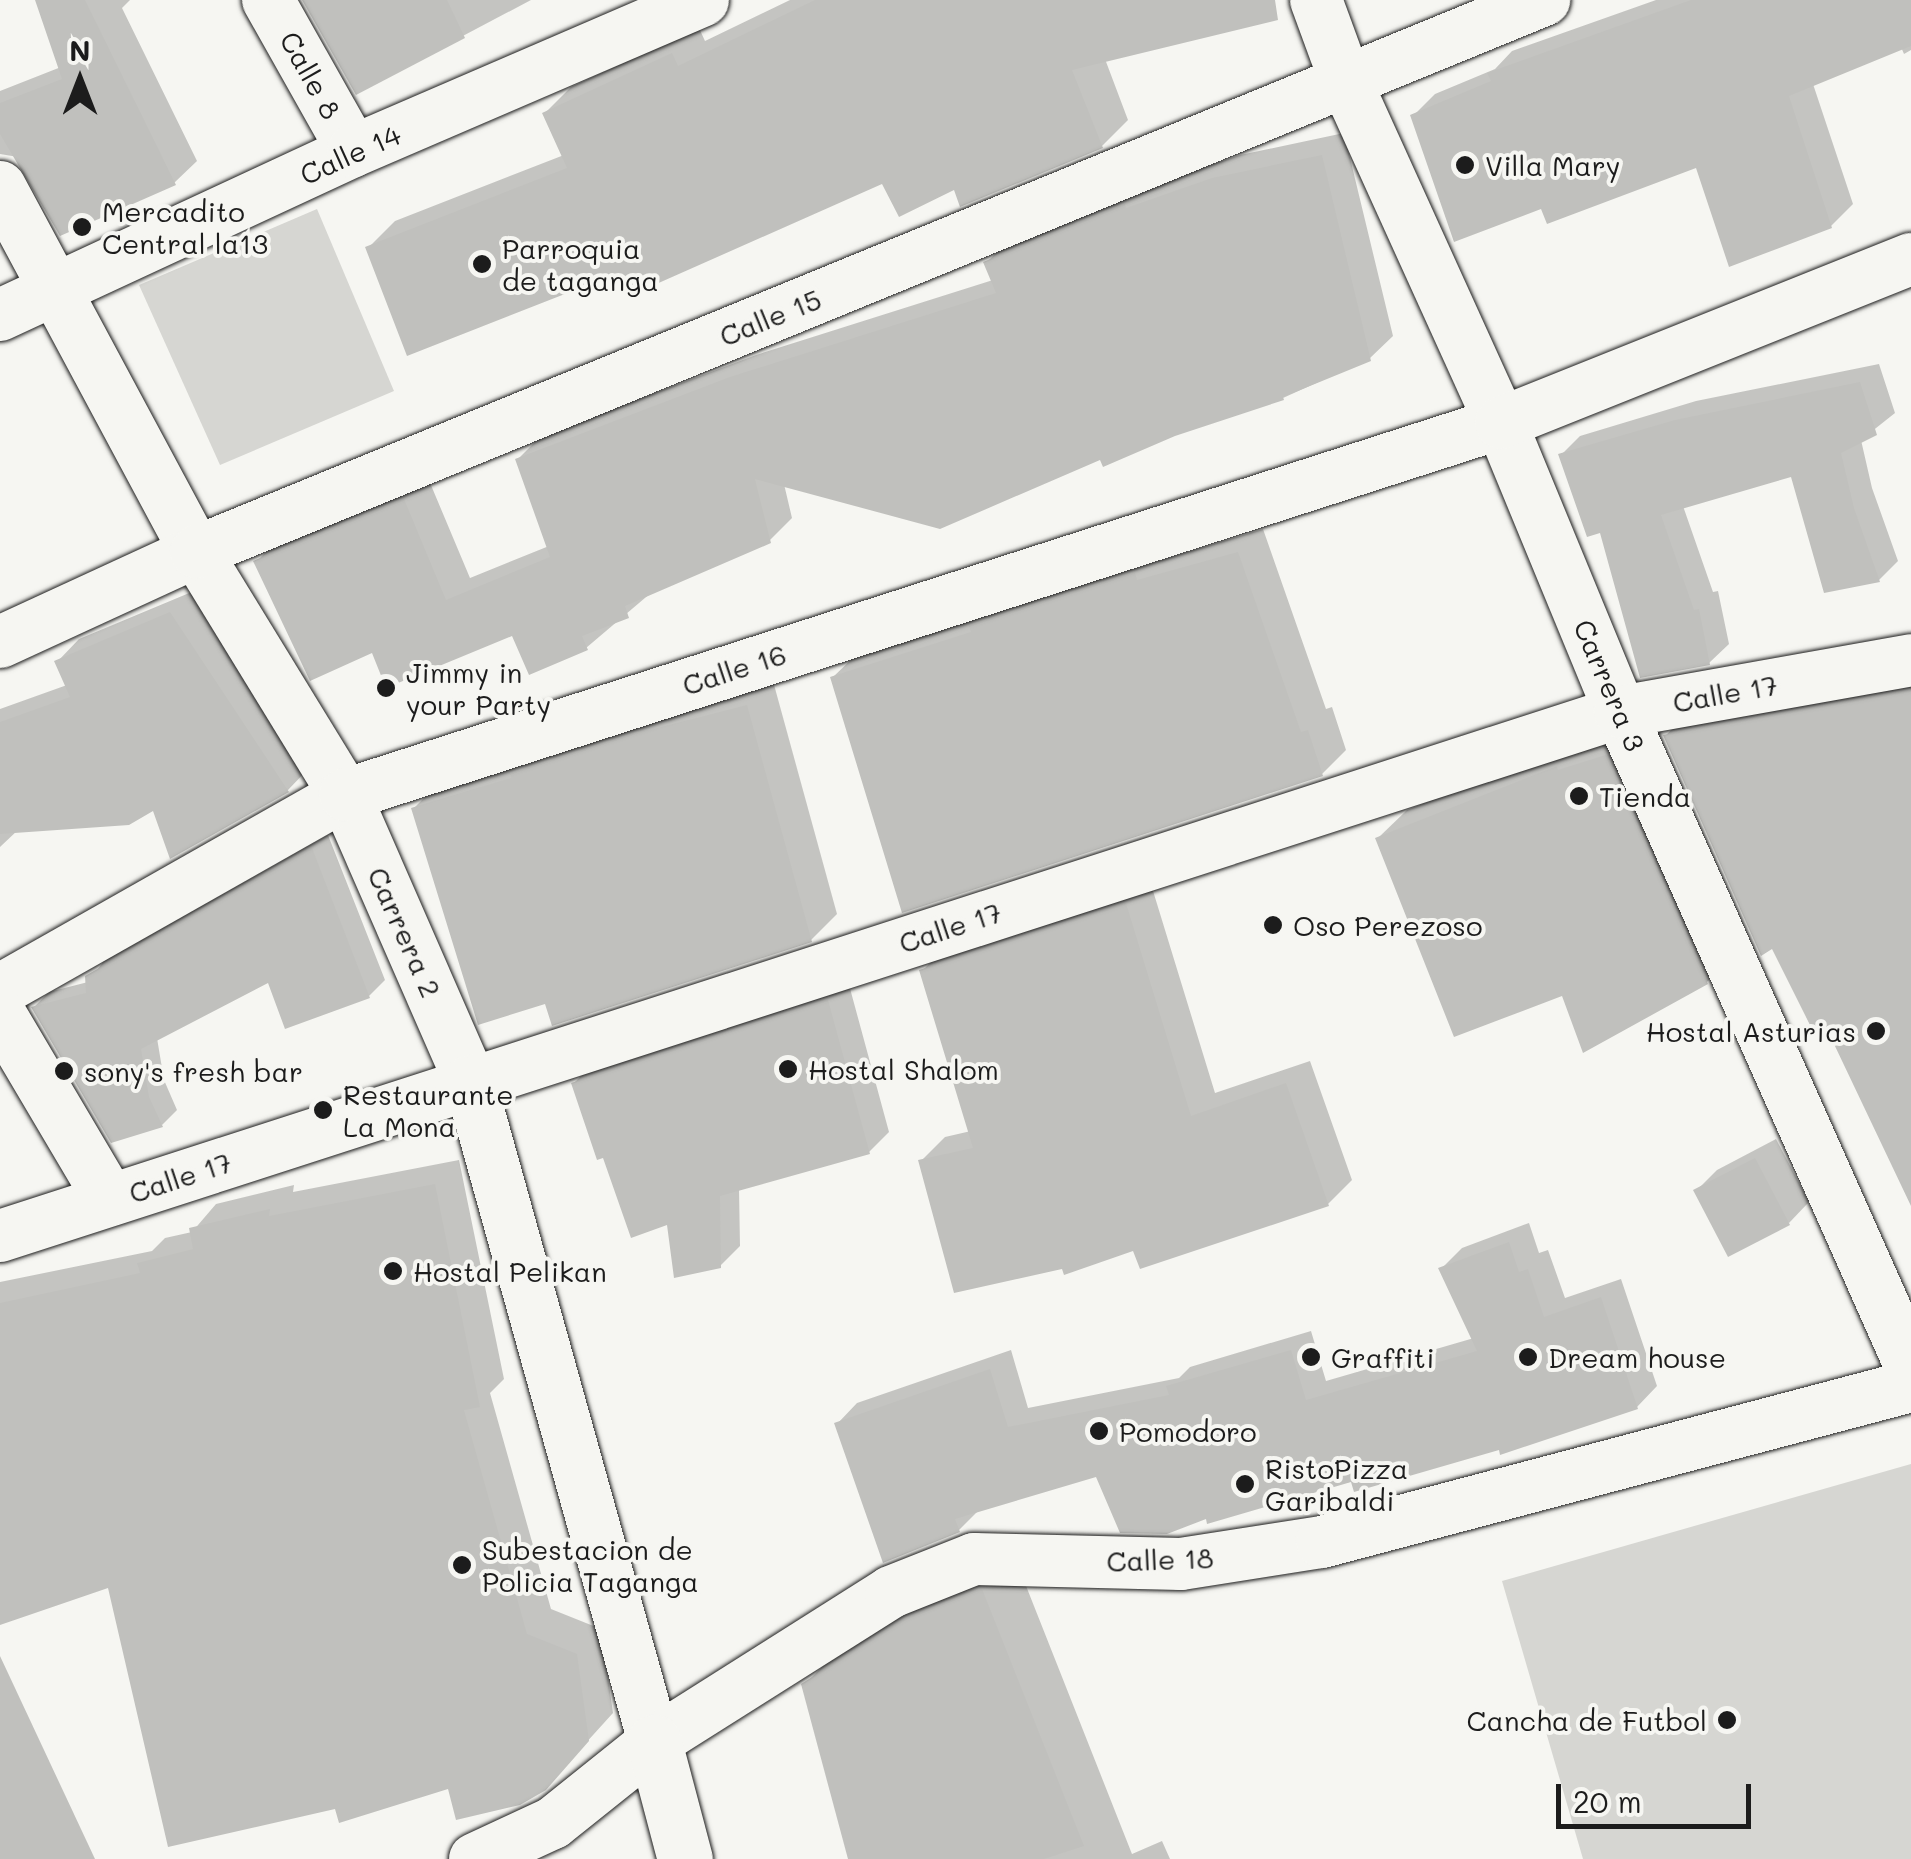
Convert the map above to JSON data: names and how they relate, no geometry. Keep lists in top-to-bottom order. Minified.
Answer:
{"streets":{"street":["Calle 8","Calle 14","Calle 15","Calle 16","Carrera 3","Calle 17","Carrera 2","Calle 18"]},"crossings":[["Calle 8","Calle 14"],["Calle 14","Carrera 2"],["Calle 15","Carrera 3"],["Calle 15","Carrera 2"],["Calle 16","Carrera 3"],["Calle 16","Carrera 2"],["Carrera 3","Calle 17"],["Calle 17","Carrera 2"],["Carrera 2","Calle 18"]],"places":["Villa Mary","Mercadito Central la13","Parroquia de taganga","Jimmy in your Party","Tienda","Oso Perezoso","Hostal Asturias","Hostal Shalom","sony's fresh bar","Restaurante La Mona","Hostal Pelikan","Graffiti","Dream house","Pomodoro","RistoPizza Garibaldi","Subestacion de Policia Taganga","Cancha de Futbol"],"scale_bar":"20 m","north":"top"}
